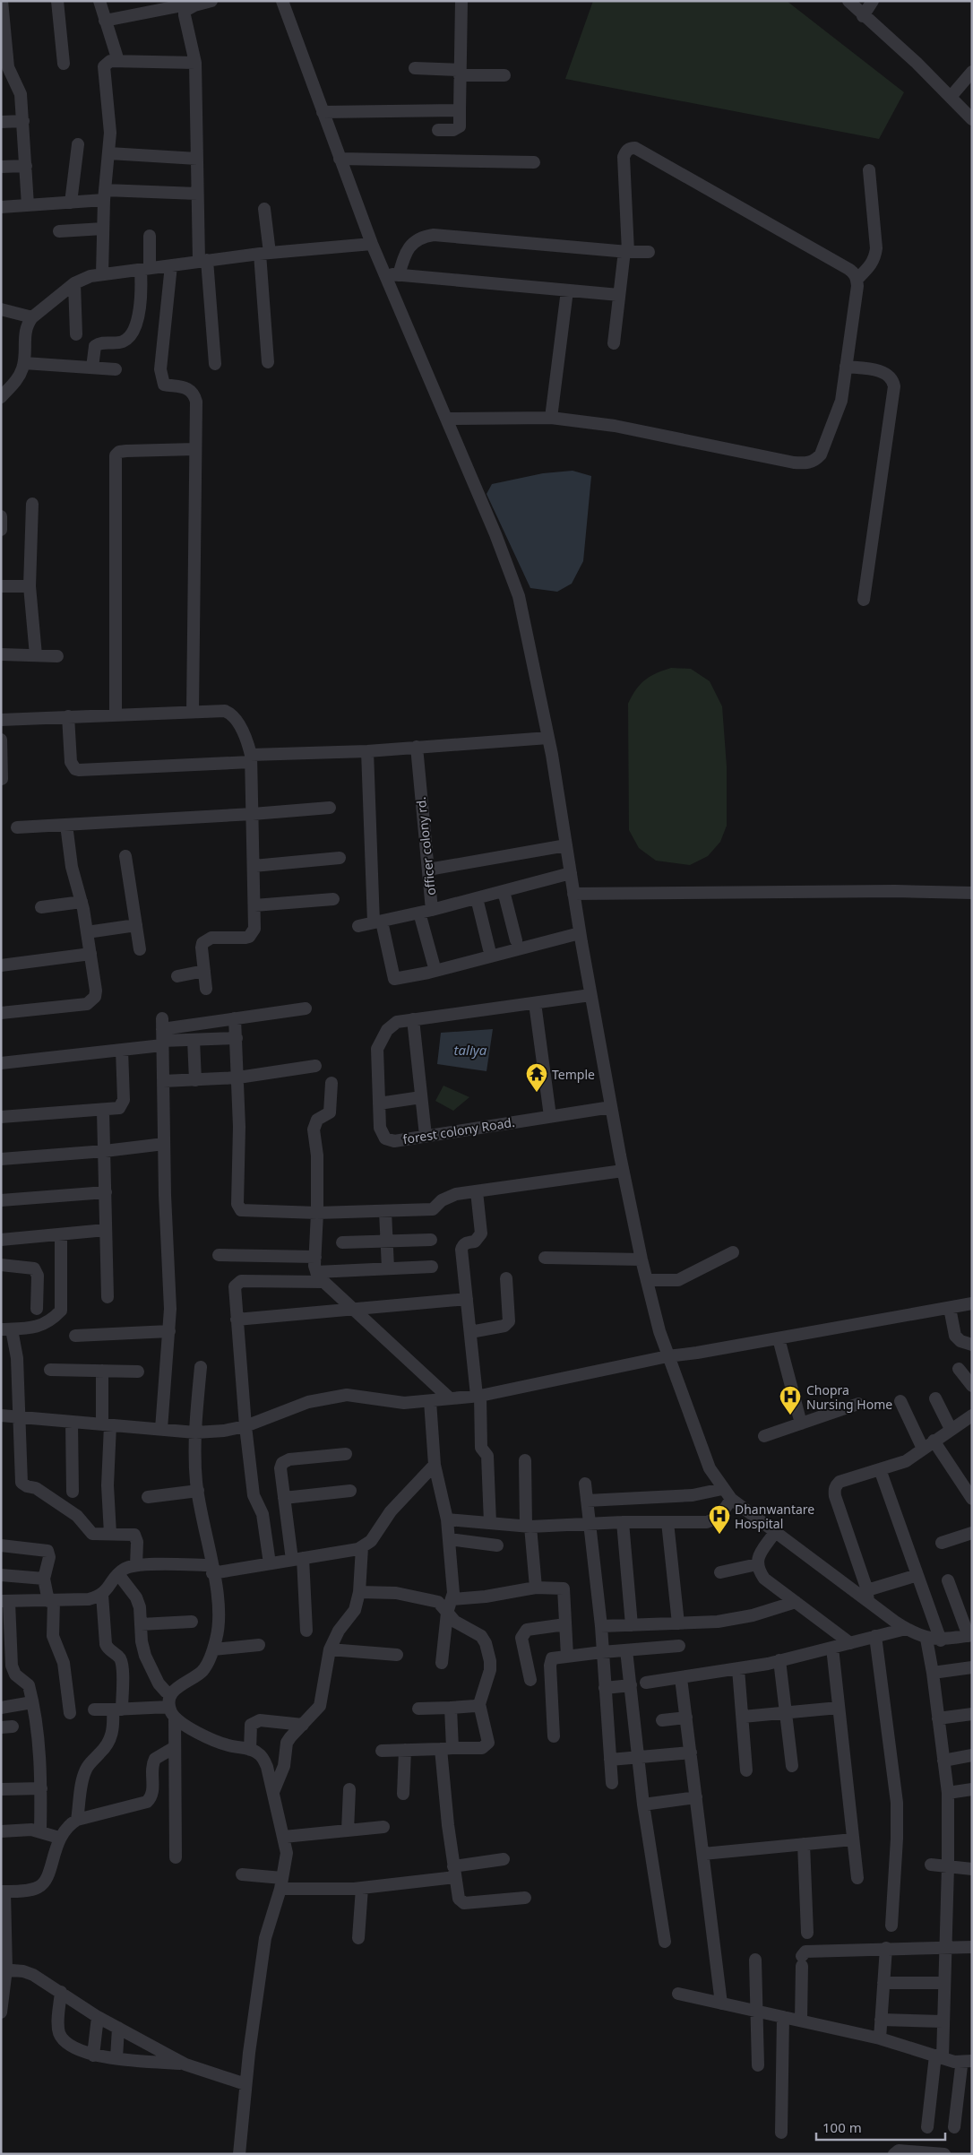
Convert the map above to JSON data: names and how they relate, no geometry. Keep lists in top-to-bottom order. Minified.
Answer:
{"streets":{"street":["officer colony rd.","forest colony Road."]},"water":["taliya"],"places":{"temple":["Temple"],"hospital":["Chopra Nursing Home","Dhanwantare Hospital"]},"scale_bar":"100 m"}
